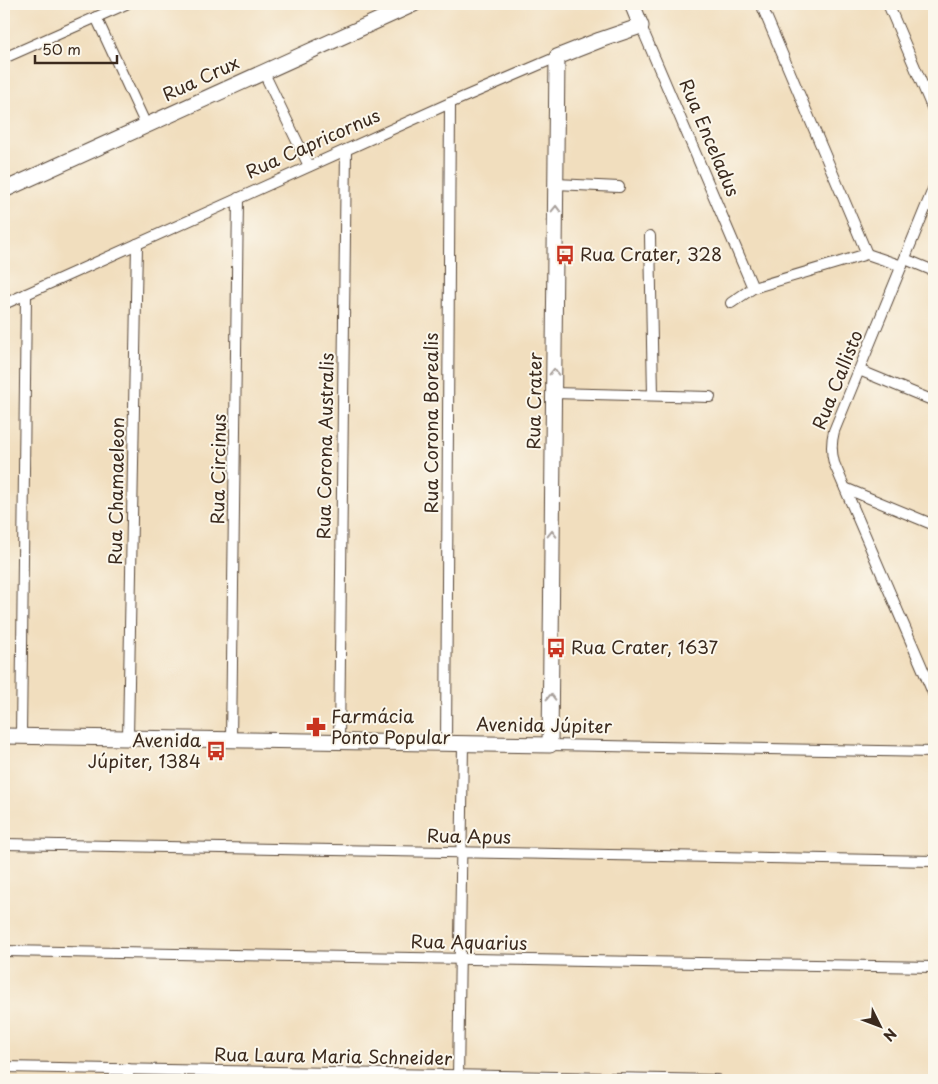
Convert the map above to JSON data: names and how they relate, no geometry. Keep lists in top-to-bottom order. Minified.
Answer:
{"streets":{"street":["Rua Crux","Rua Enceladus","Rua Capricornus","Rua Callisto","Rua Crater","Rua Corona Borealis","Rua Corona Australis","Rua Circinus","Rua Chamaeleon","Avenida Júpiter","Rua Apus","Rua Aquarius","Rua Laura Maria Schneider"]},"crossings":[["Rua Enceladus","Rua Capricornus"],["Rua Capricornus","Rua Crater"],["Rua Capricornus","Rua Corona Borealis"],["Rua Capricornus","Rua Corona Australis"],["Rua Capricornus","Rua Circinus"],["Rua Capricornus","Rua Chamaeleon"],["Rua Crater","Avenida Júpiter"],["Rua Corona Borealis","Avenida Júpiter"],["Rua Corona Australis","Avenida Júpiter"],["Rua Circinus","Avenida Júpiter"],["Rua Chamaeleon","Avenida Júpiter"]],"one_way":["Rua Crater"],"places":{"bus stop":["Rua Crater, 328","Rua Crater, 1637","Avenida Júpiter, 1384"],"pharmacy":["Farmácia Ponto Popular"]},"scale_bar":"50 m","north":"bottom right"}
